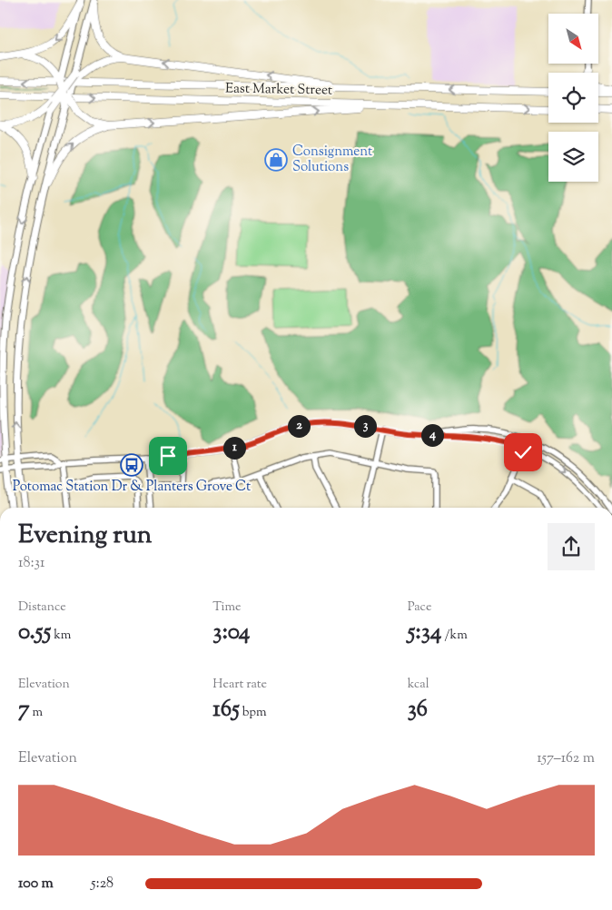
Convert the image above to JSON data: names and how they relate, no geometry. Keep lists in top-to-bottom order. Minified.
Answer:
{"streets":{"highway":["East Market Street"]},"places":{"shop":["Consignment Solutions"],"bus stop":["Potomac Station Dr & Planters Grove Ct"]},"north":"bottom right","page":{"pins":["2","3","4","1"],"heading":["Evening run","18:31"],"stats":[["Distance","0.55 km"],["Time","3:04"],["Pace","5:34 /km"],["Elevation","7 m"],["Heart rate","165 bpm"],["kcal","36"]],"chart":["Elevation","157–162 m"],"list":[{"name":"100 m","note":"5:28"}]}}
